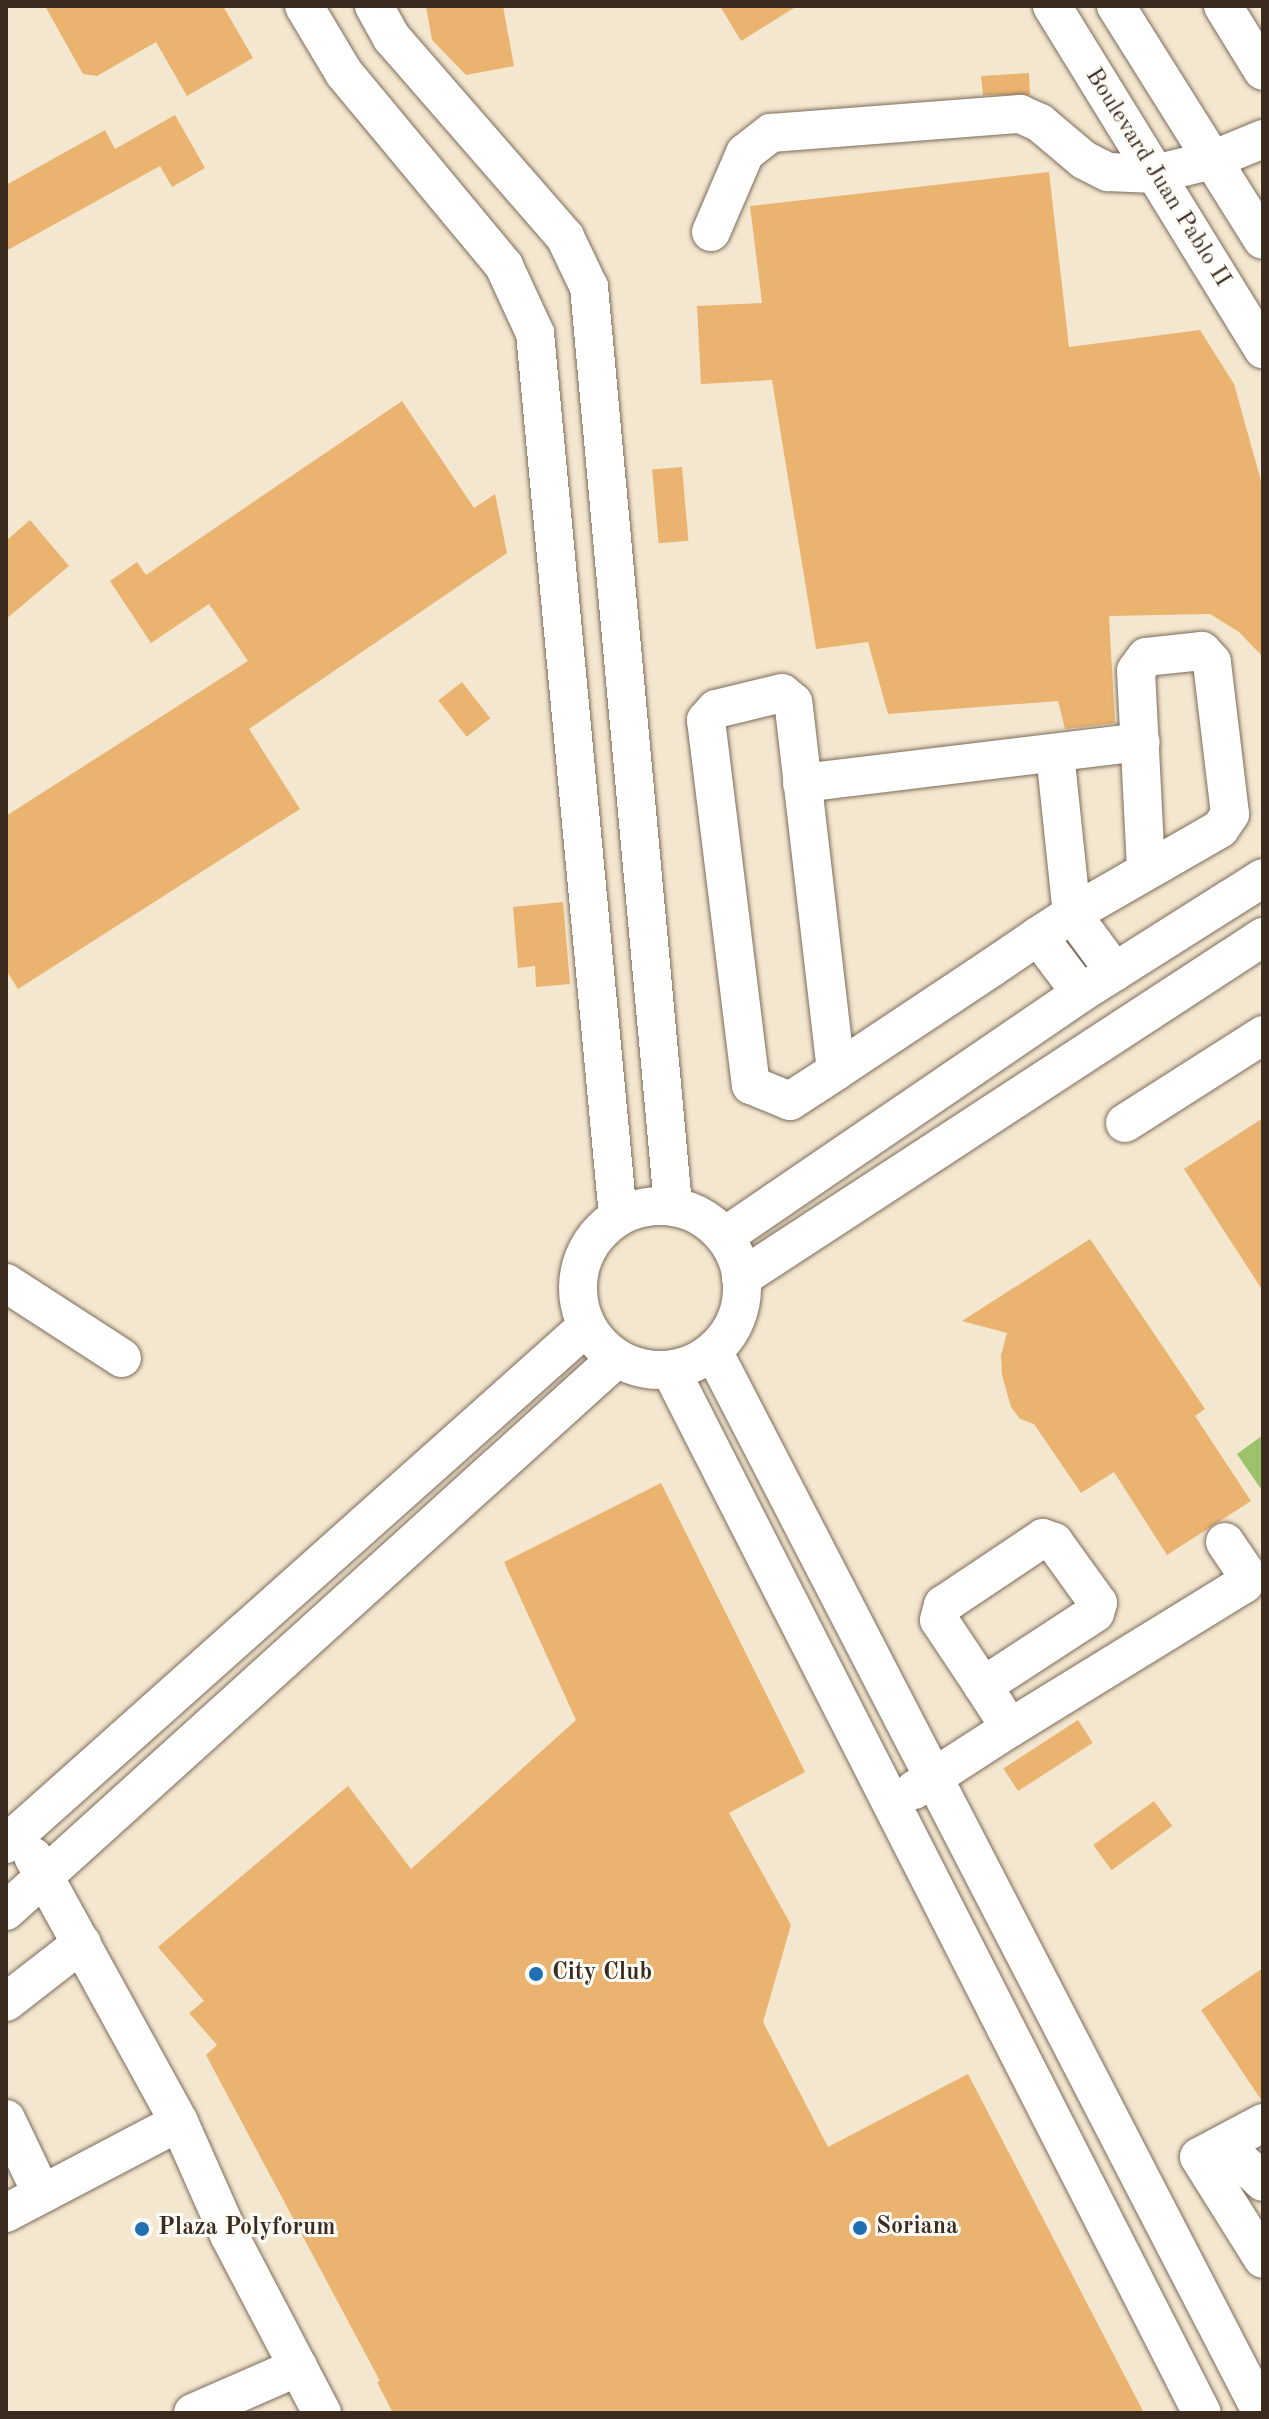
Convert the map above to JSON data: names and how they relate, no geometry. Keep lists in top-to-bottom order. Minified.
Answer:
{"streets":{"street":["Boulevard Juan Pablo II"]},"places":["City Club","Soriana","Plaza Polyforum"]}
